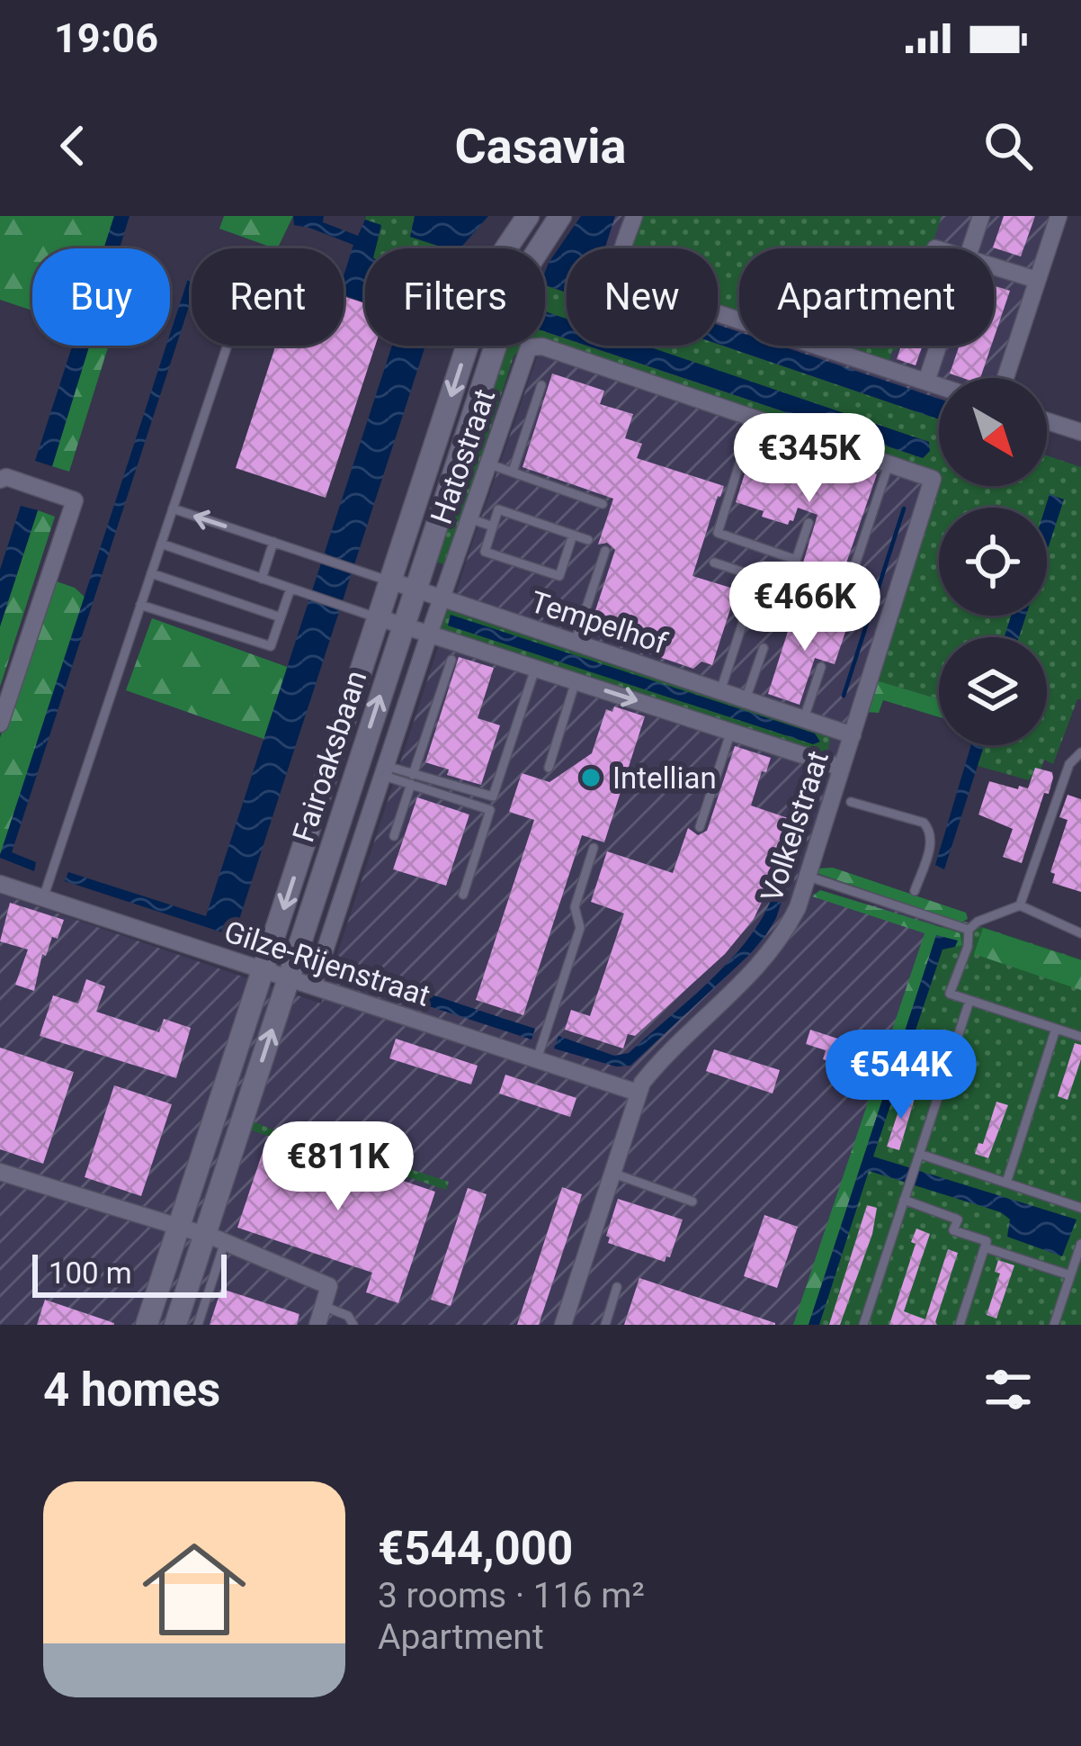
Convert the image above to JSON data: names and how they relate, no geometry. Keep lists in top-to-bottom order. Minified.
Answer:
{"streets":{"main road":["Fairoaksbaan"],"street":["Hatostraat","Tempelhof","Volkelstraat","Gilze-Rijenstraat"]},"crossings":[["Hatostraat","Tempelhof"],["Hatostraat","Volkelstraat"],["Hatostraat","Gilze-Rijenstraat"],["Tempelhof","Fairoaksbaan"],["Tempelhof","Volkelstraat"],["Fairoaksbaan","Gilze-Rijenstraat"],["Volkelstraat","Gilze-Rijenstraat"]],"places":["Intellian"],"scale_bar":"100 m","north":"bottom right","page":{"status":"19:06","header":"Casavia","chip":["Buy","Rent","Filters","New","Apartment"],"price":["€345K","€466K","€544K","€811K"],"scale":"100 m","heading":"4 homes","list":[{"name":"€544,000","note":"3 rooms · 116 m² · Apartment"}]}}
